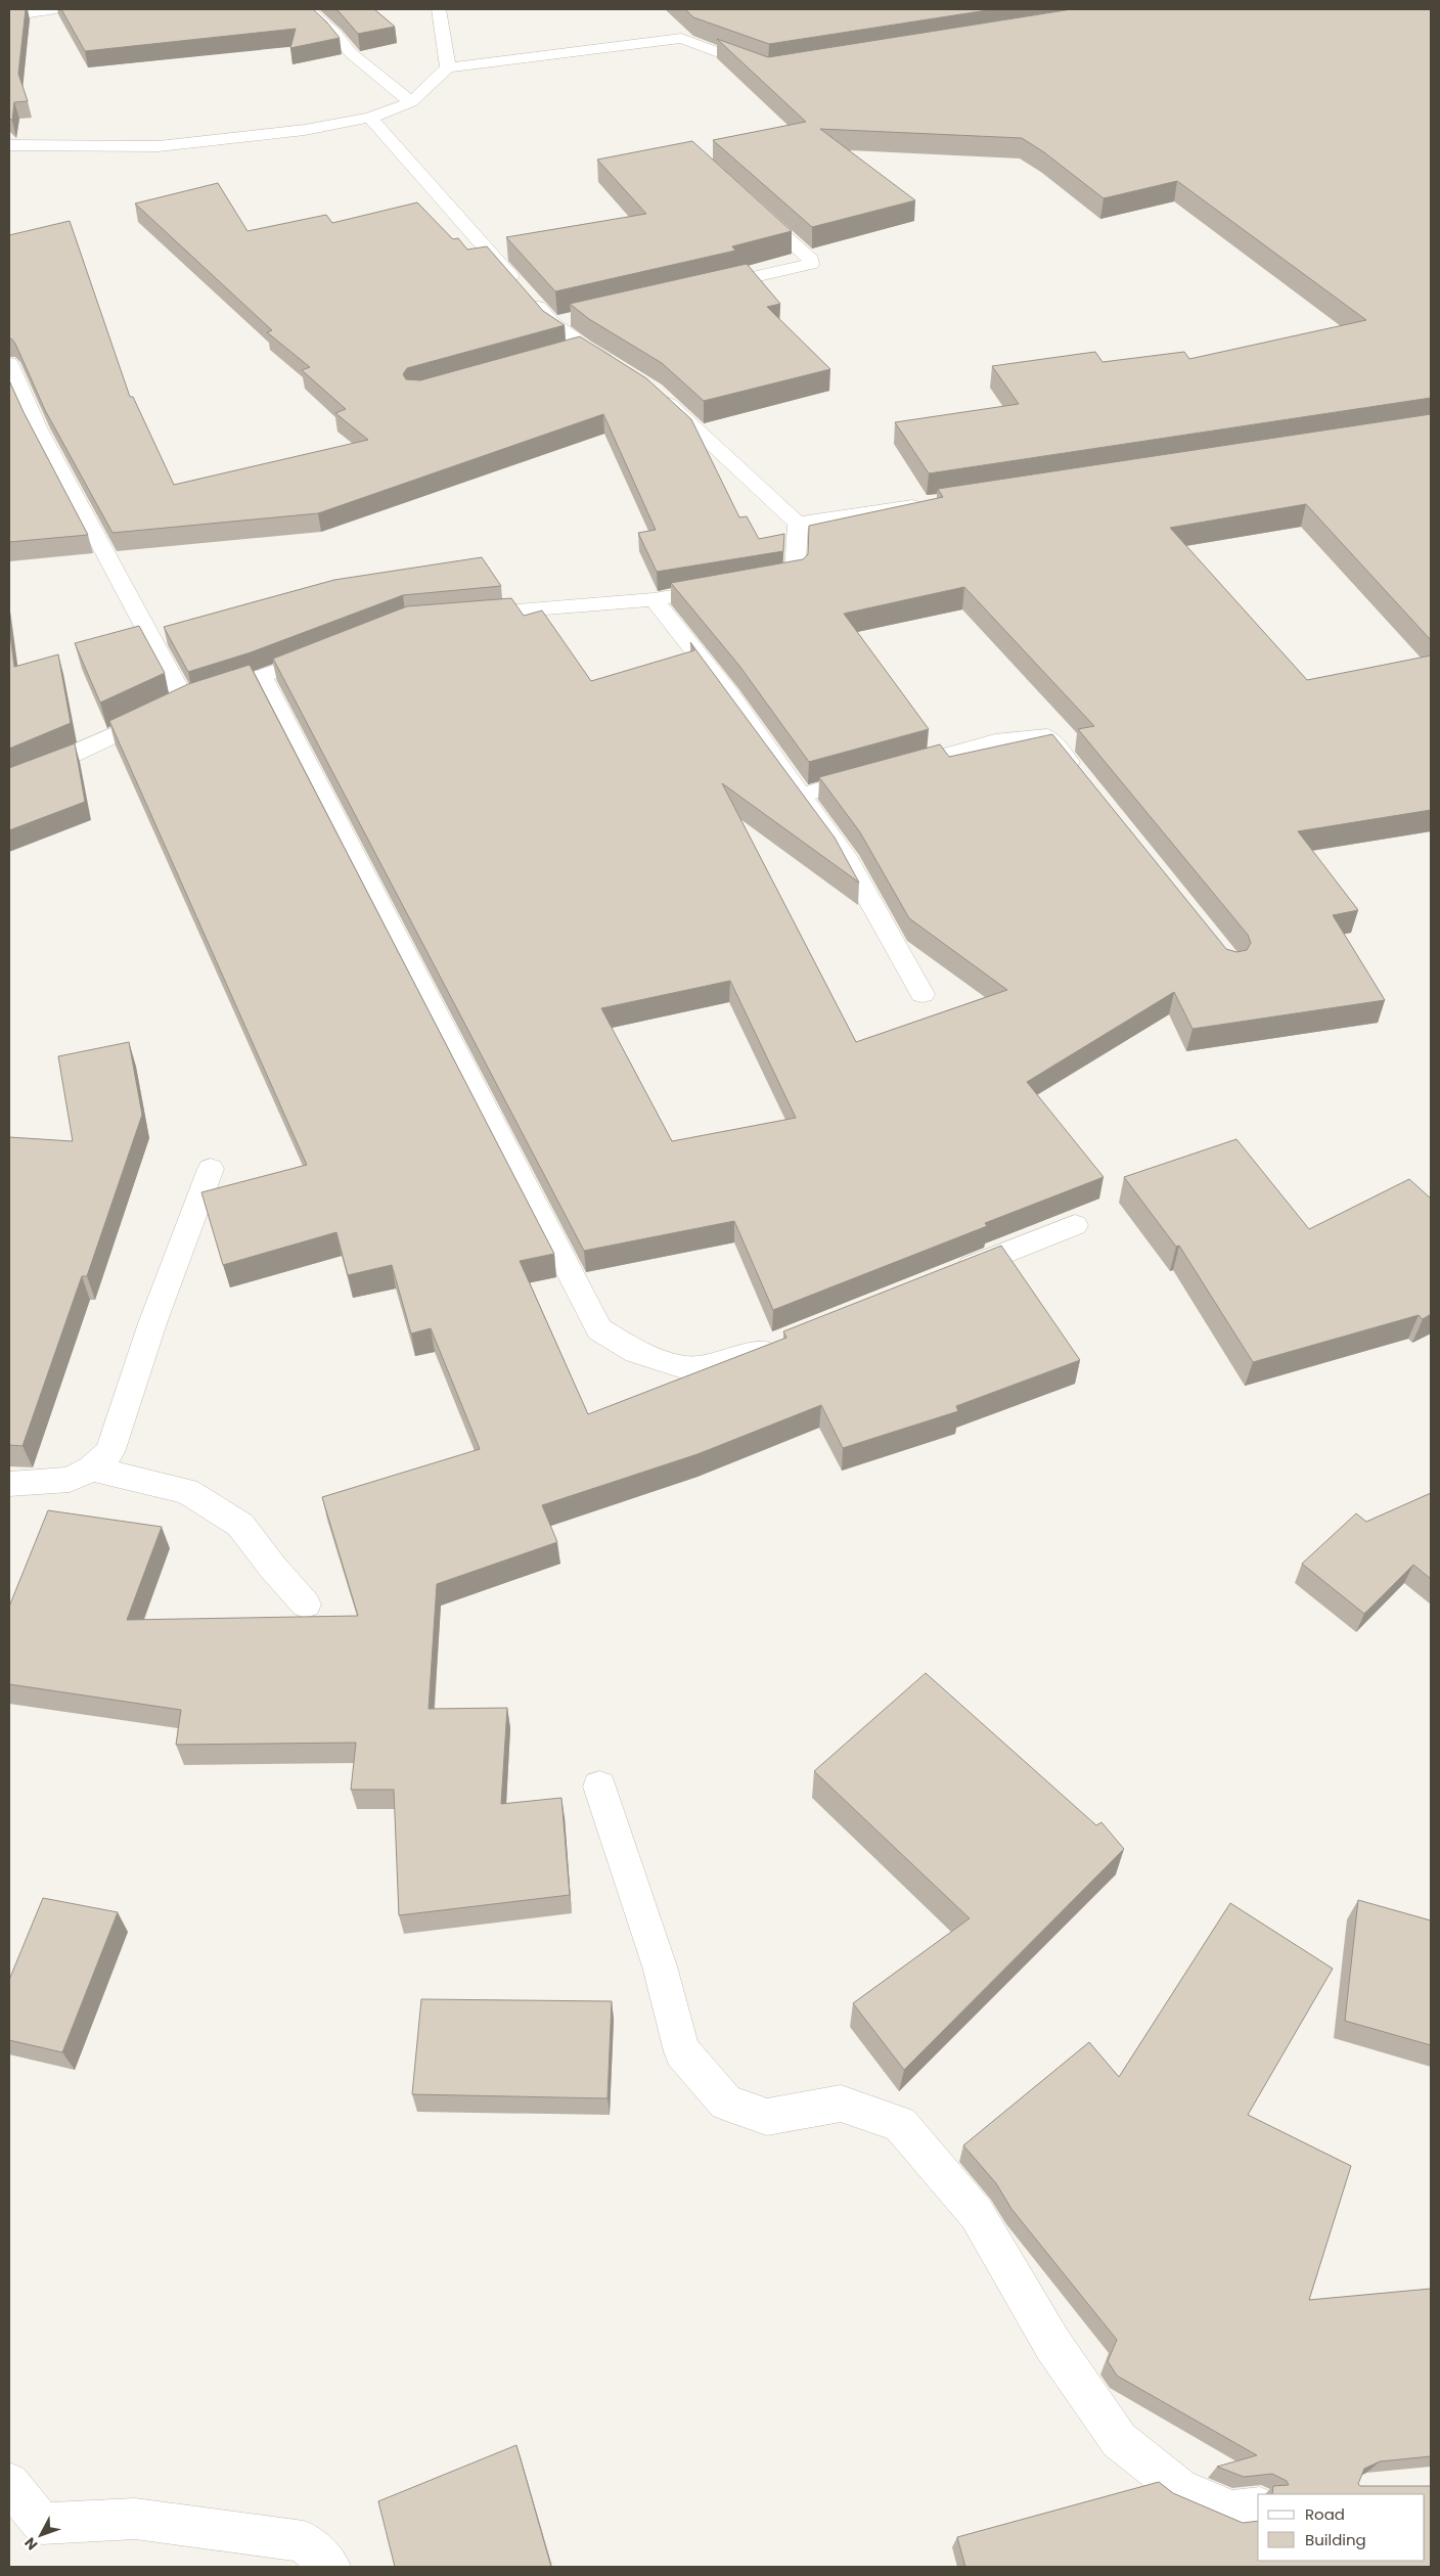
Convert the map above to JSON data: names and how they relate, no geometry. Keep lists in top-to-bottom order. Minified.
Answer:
{"legend":["Road","Building"],"north":"bottom left"}
